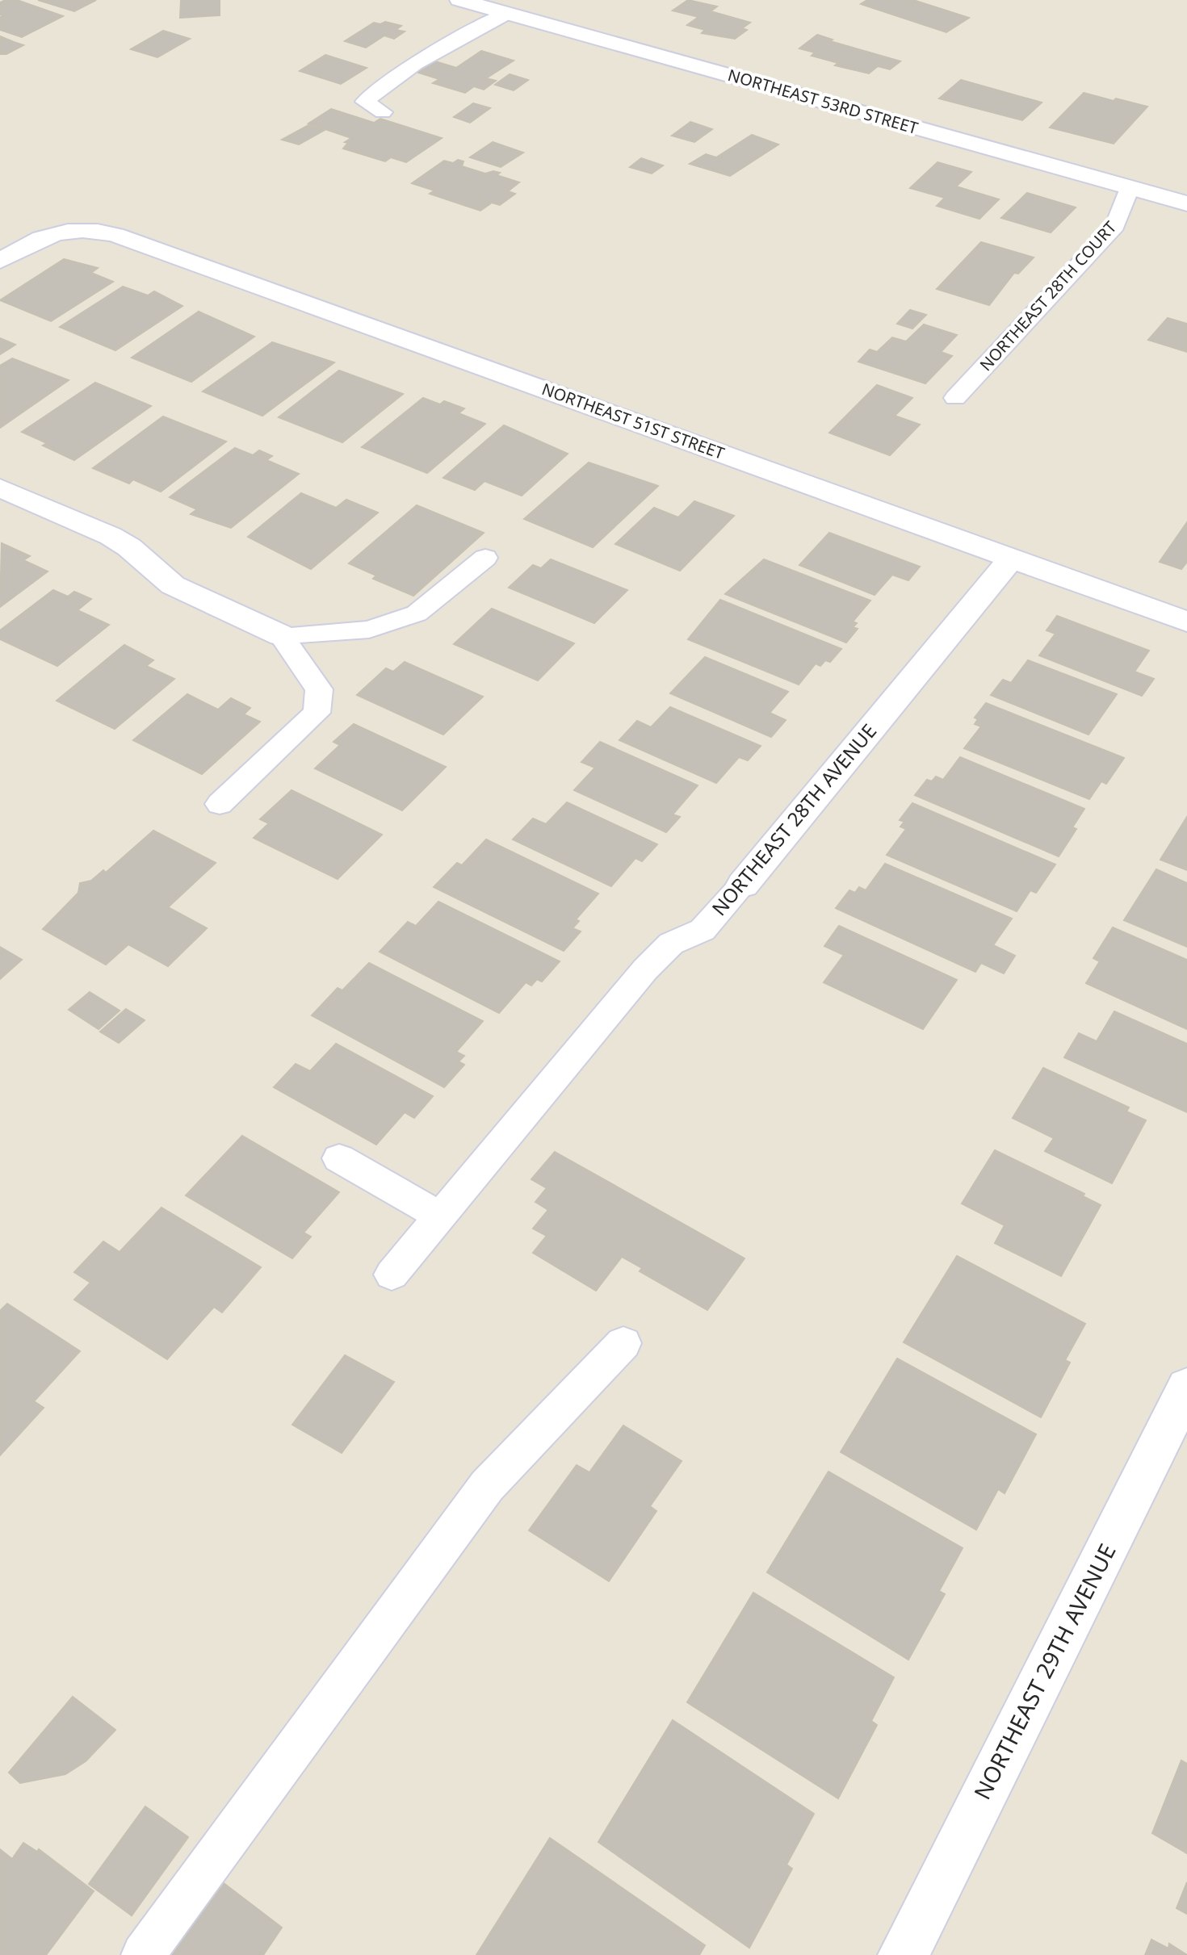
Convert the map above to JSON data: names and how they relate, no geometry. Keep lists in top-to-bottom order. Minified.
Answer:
{"streets":{"street":["NORTHEAST 53RD STREET","NORTHEAST 51ST STREET","NORTHEAST 28TH AVENUE","NORTHEAST 29TH AVENUE"],"lane":["NORTHEAST 28TH COURT"]},"crossings":[["NORTHEAST 53RD STREET","NORTHEAST 28TH COURT"],["NORTHEAST 51ST STREET","NORTHEAST 28TH AVENUE"]]}
